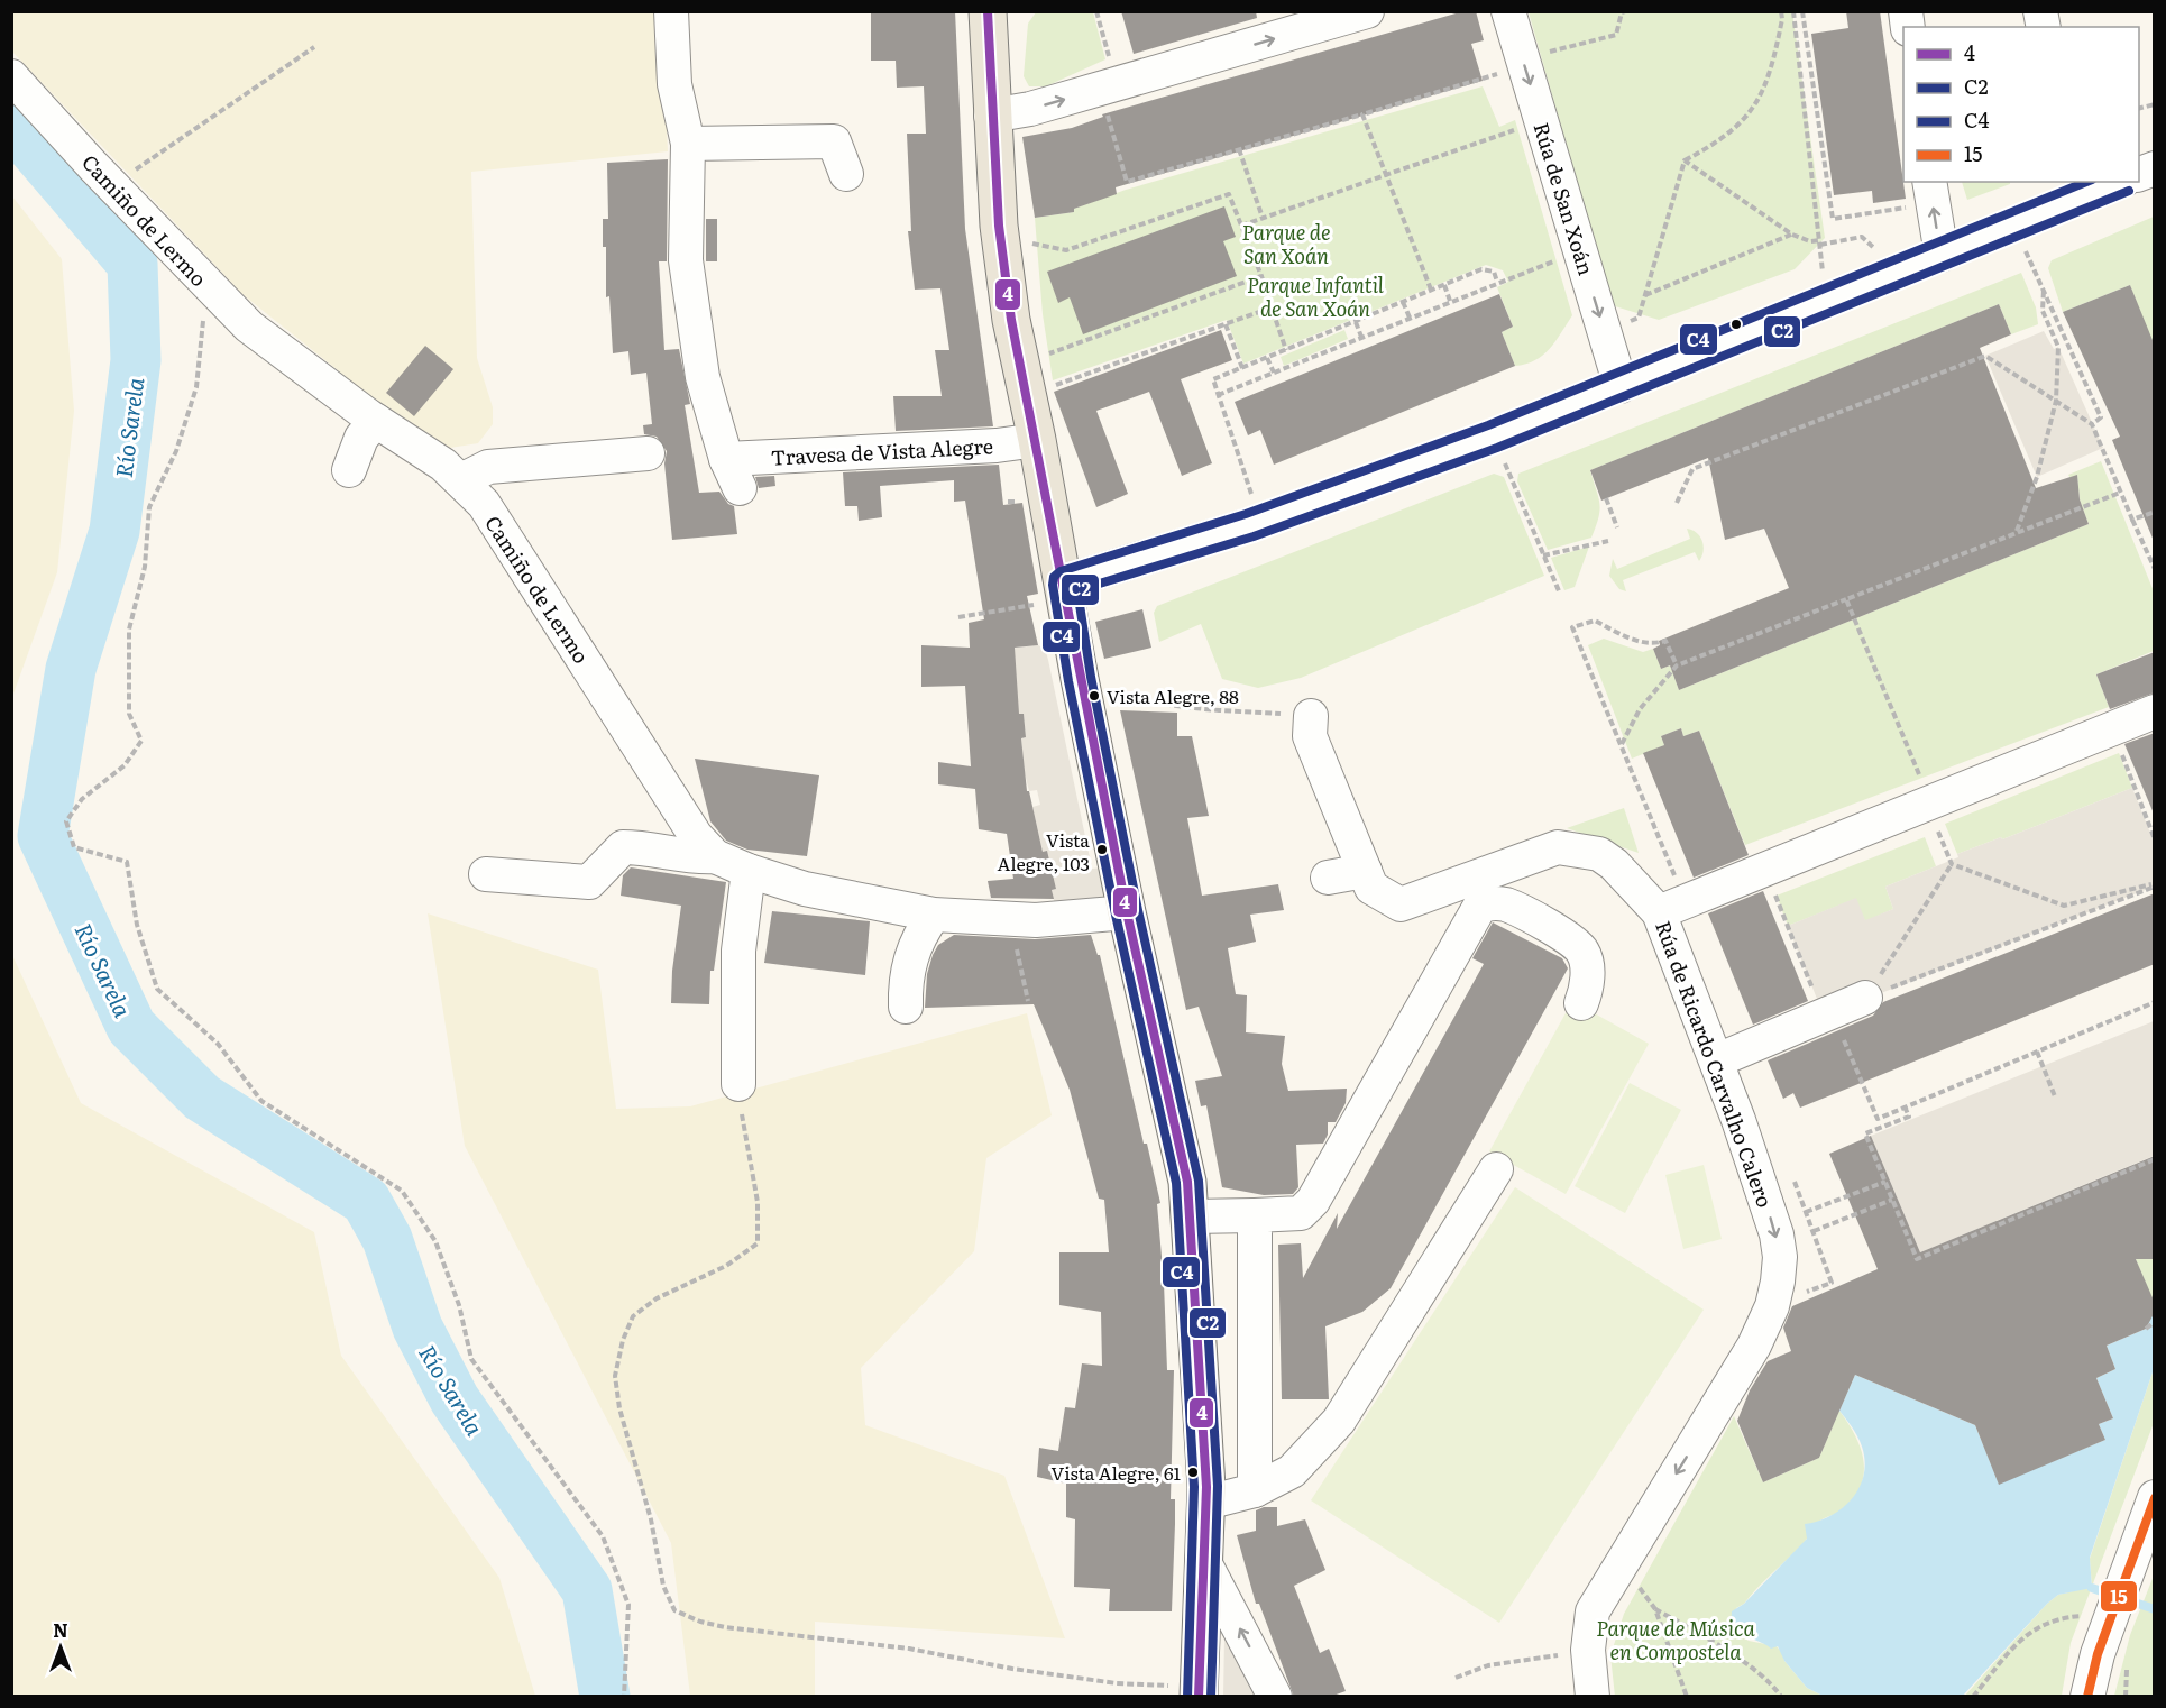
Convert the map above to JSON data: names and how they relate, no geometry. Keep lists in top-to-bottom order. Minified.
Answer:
{"streets":{"street":["Rúa de San Xoán","Camiño de Lermo","Travesa de Vista Alegre","Rúa de Ricardo Carvalho Calero"]},"one_way":["Rúa de San Xoán","Rúa de Ricardo Carvalho Calero"],"water":["Río Sarela"],"parks":["Parque de San Xoán","Parque Infantil de San Xoán","Parque de Música en Compostela"],"places":["Vista Alegre, 88","Vista Alegre, 103","Vista Alegre, 61"],"lines":["transit line 4","transit line C4","transit line C2","transit line 15"],"legend":["4","C2","C4","15"],"north":"top"}
